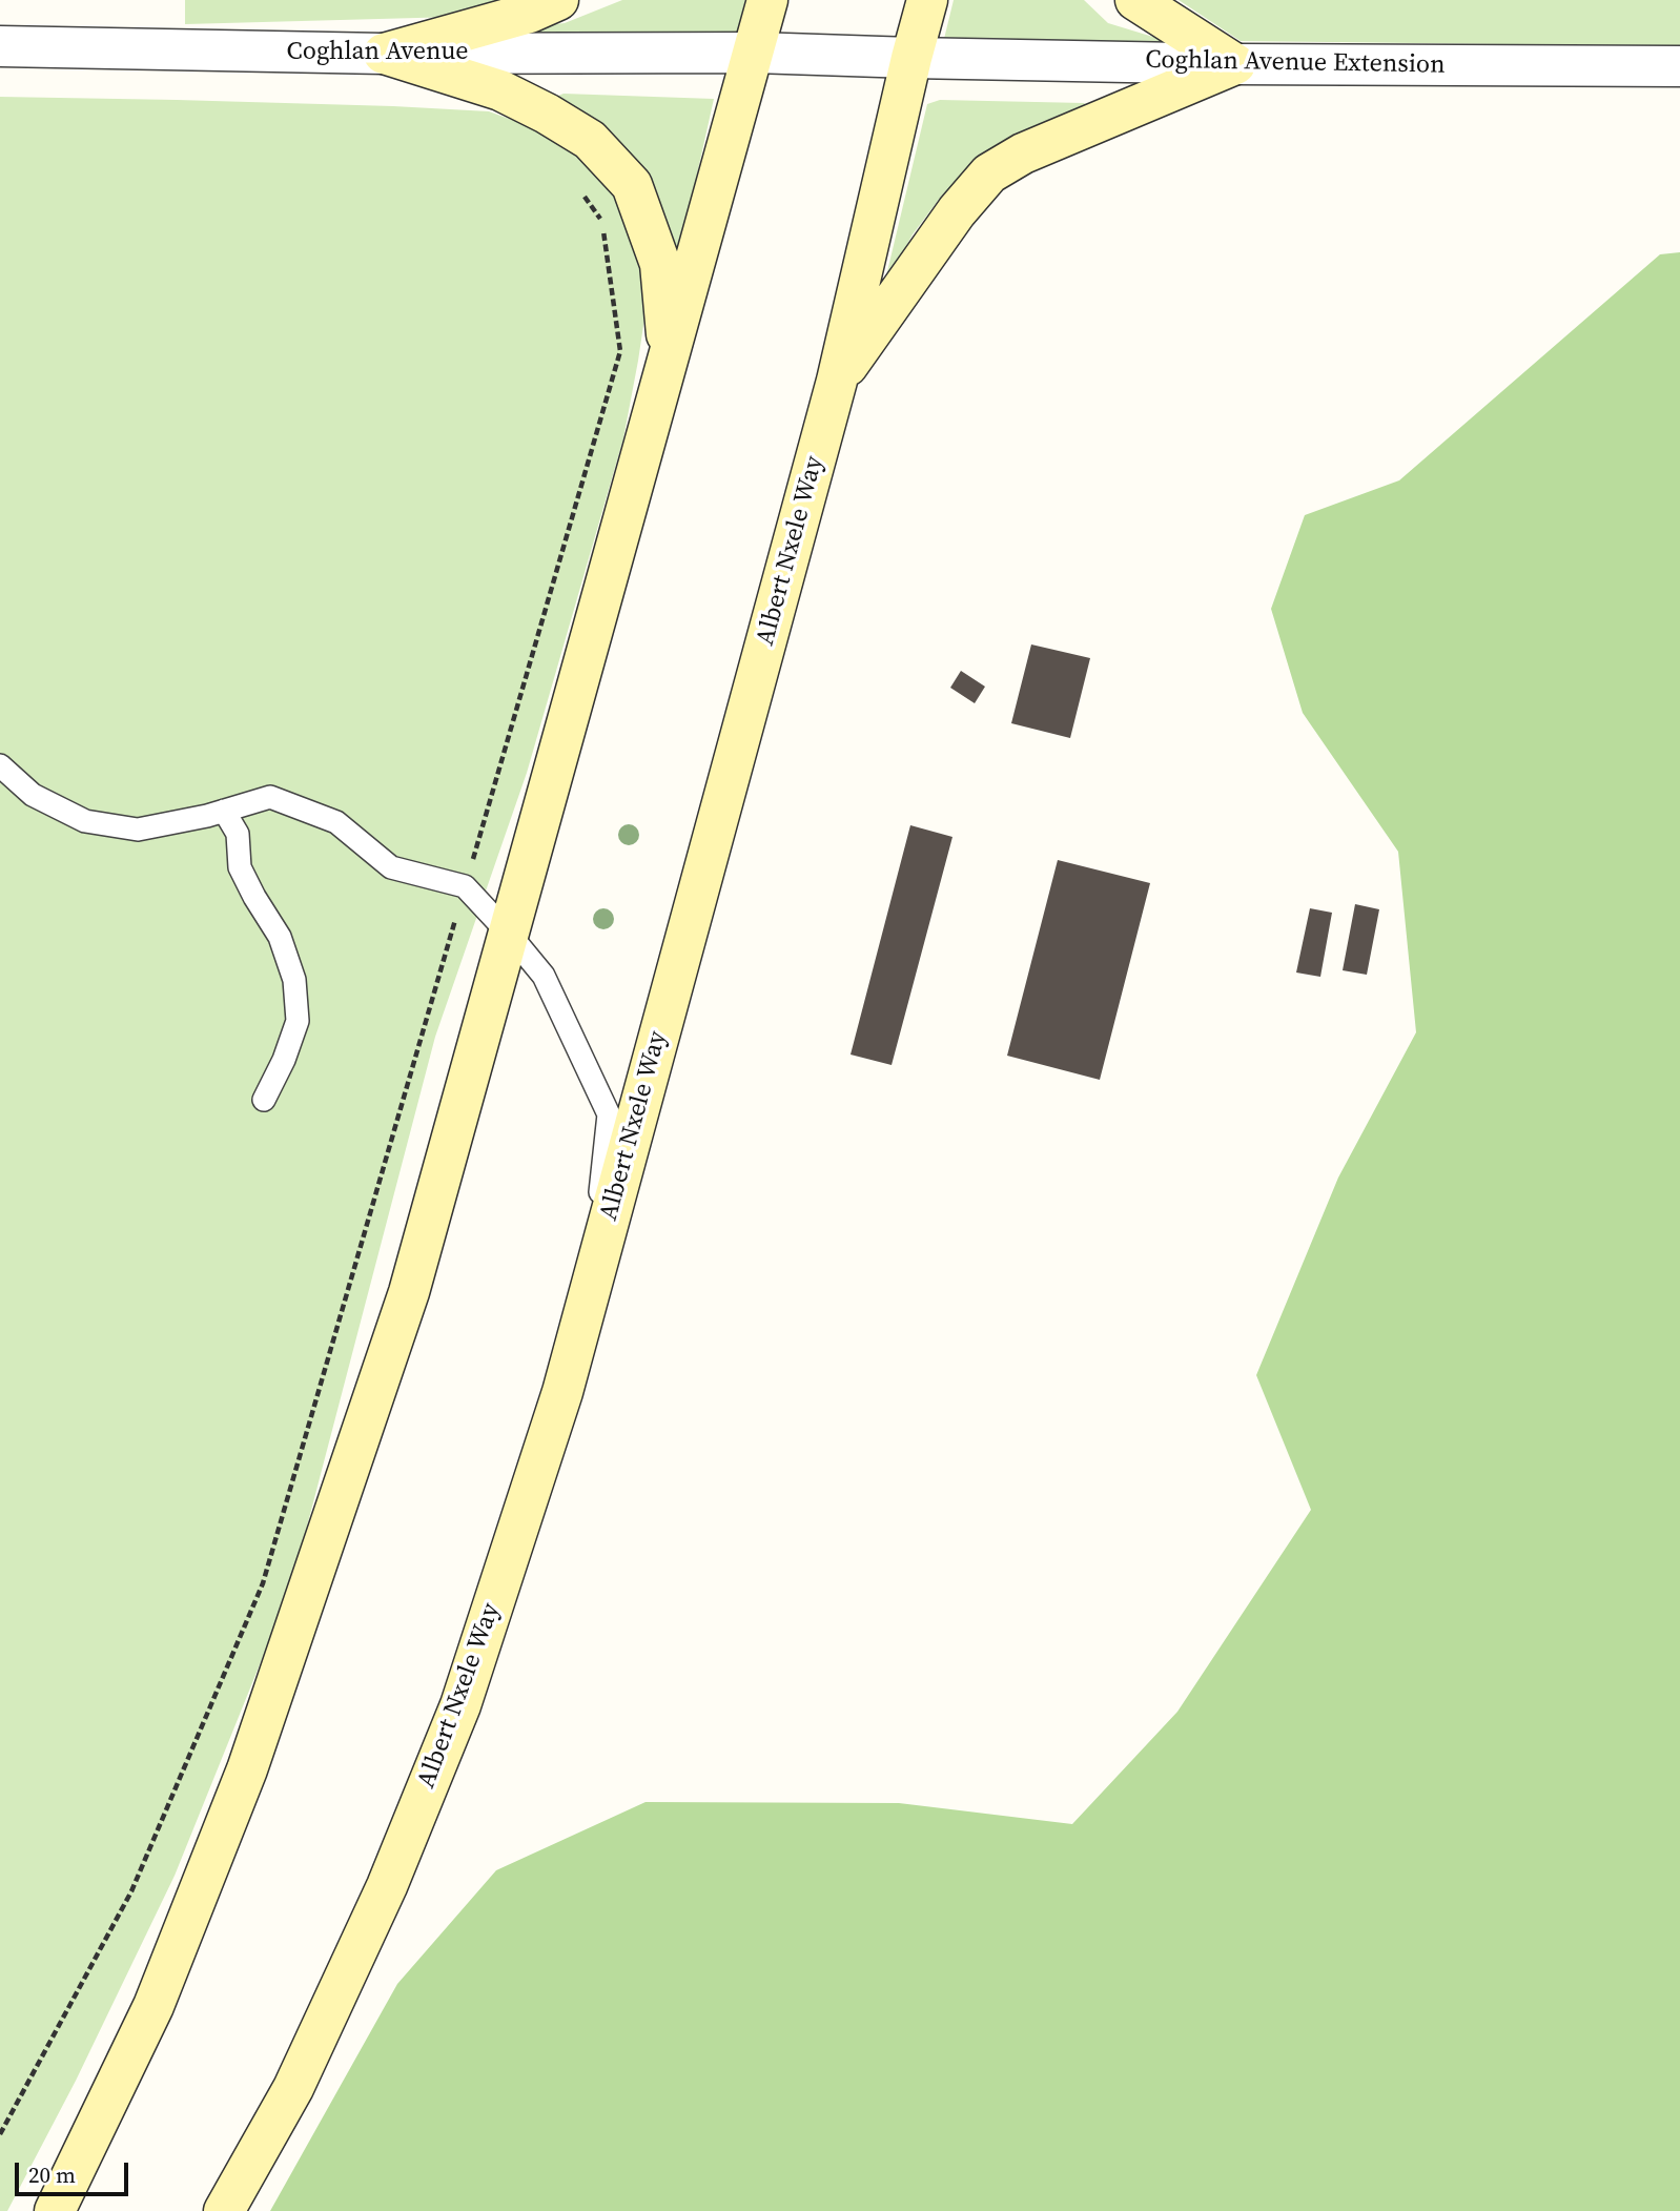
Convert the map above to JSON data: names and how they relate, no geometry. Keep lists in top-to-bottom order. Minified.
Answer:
{"streets":{"main road":["Albert Nxele Way"],"street":["Coghlan Avenue","Coghlan Avenue Extension"]},"crossings":[["Coghlan Avenue","Coghlan Avenue Extension"],["Coghlan Avenue","Albert Nxele Way"],["Coghlan Avenue Extension","Albert Nxele Way"]],"scale_bar":"20 m"}
